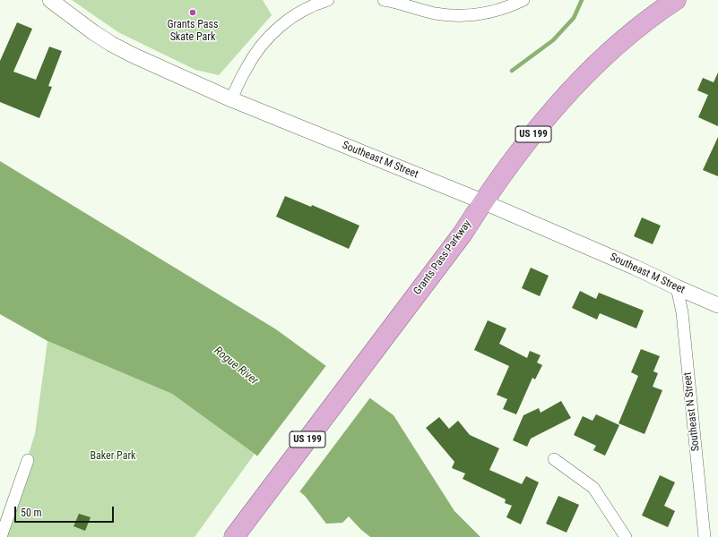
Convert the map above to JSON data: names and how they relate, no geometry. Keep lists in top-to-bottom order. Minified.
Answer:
{"streets":{"highway":["US 199","Grants Pass Parkway"],"street":["Southeast M Street","Southeast N Street"]},"crossings":[["Southeast M Street","Grants Pass Parkway"],["Southeast M Street","Southeast N Street"]],"water":["Rogue River"],"parks":["Baker Park"],"places":["Grants Pass Skate Park"],"scale_bar":"50 m"}
